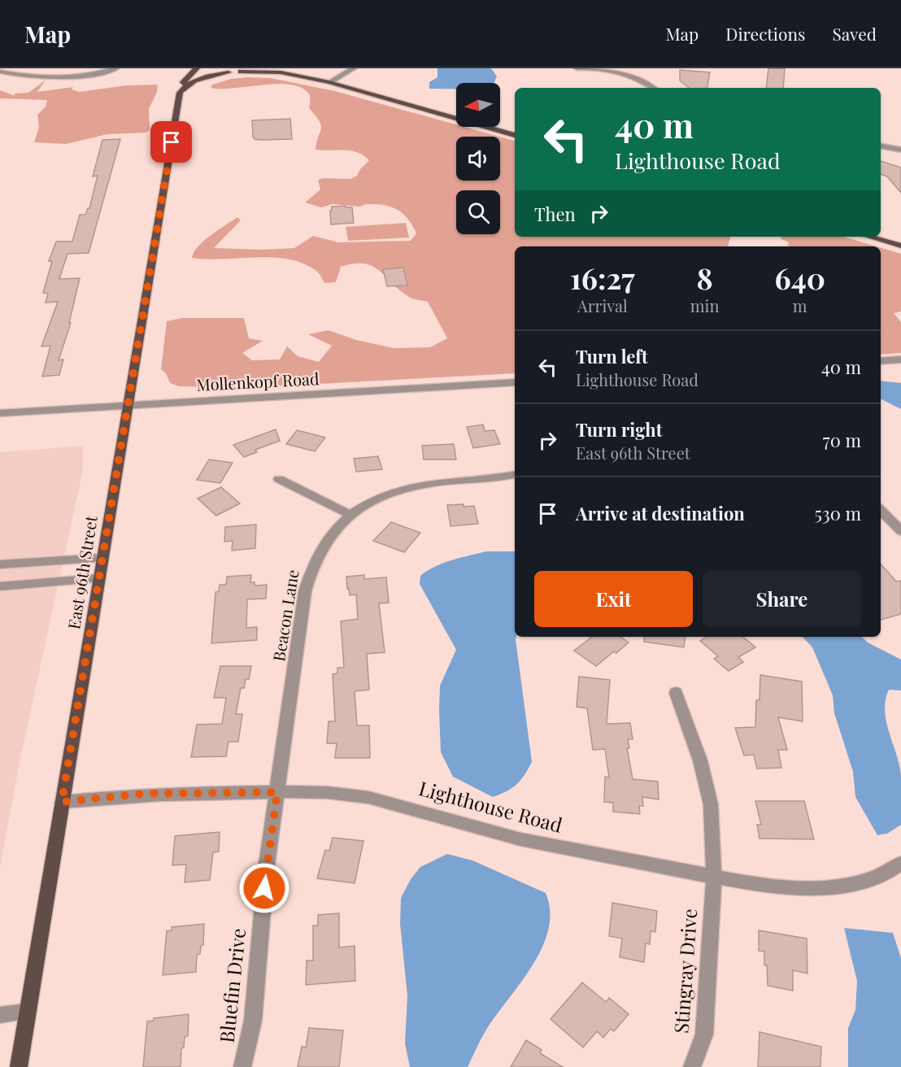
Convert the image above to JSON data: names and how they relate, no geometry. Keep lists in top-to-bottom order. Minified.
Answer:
{"streets":{"main road":["East 96th Street"],"street":["Mollenkopf Road","Beacon Lane","Lighthouse Road","Stingray Drive","Bluefin Drive"]},"crossings":[["Mollenkopf Road","East 96th Street"],["East 96th Street","Lighthouse Road"],["Beacon Lane","Lighthouse Road"],["Beacon Lane","Bluefin Drive"],["Lighthouse Road","Stingray Drive"],["Lighthouse Road","Bluefin Drive"]],"north":"left","page":{"header":"Map","nav":["Map","Directions","Saved"],"turn":["40 m","Lighthouse Road"],"then":"Then","eta":["16:27","Arrival","8","min","640","m"],"list":[{"name":"Turn left","note":"Lighthouse Road","value":"40 m"},{"name":"Turn right","note":"East 96th Street","value":"70 m"},{"name":"Arrive at destination","value":"530 m"}],"buttons":["Exit","Share"]}}
